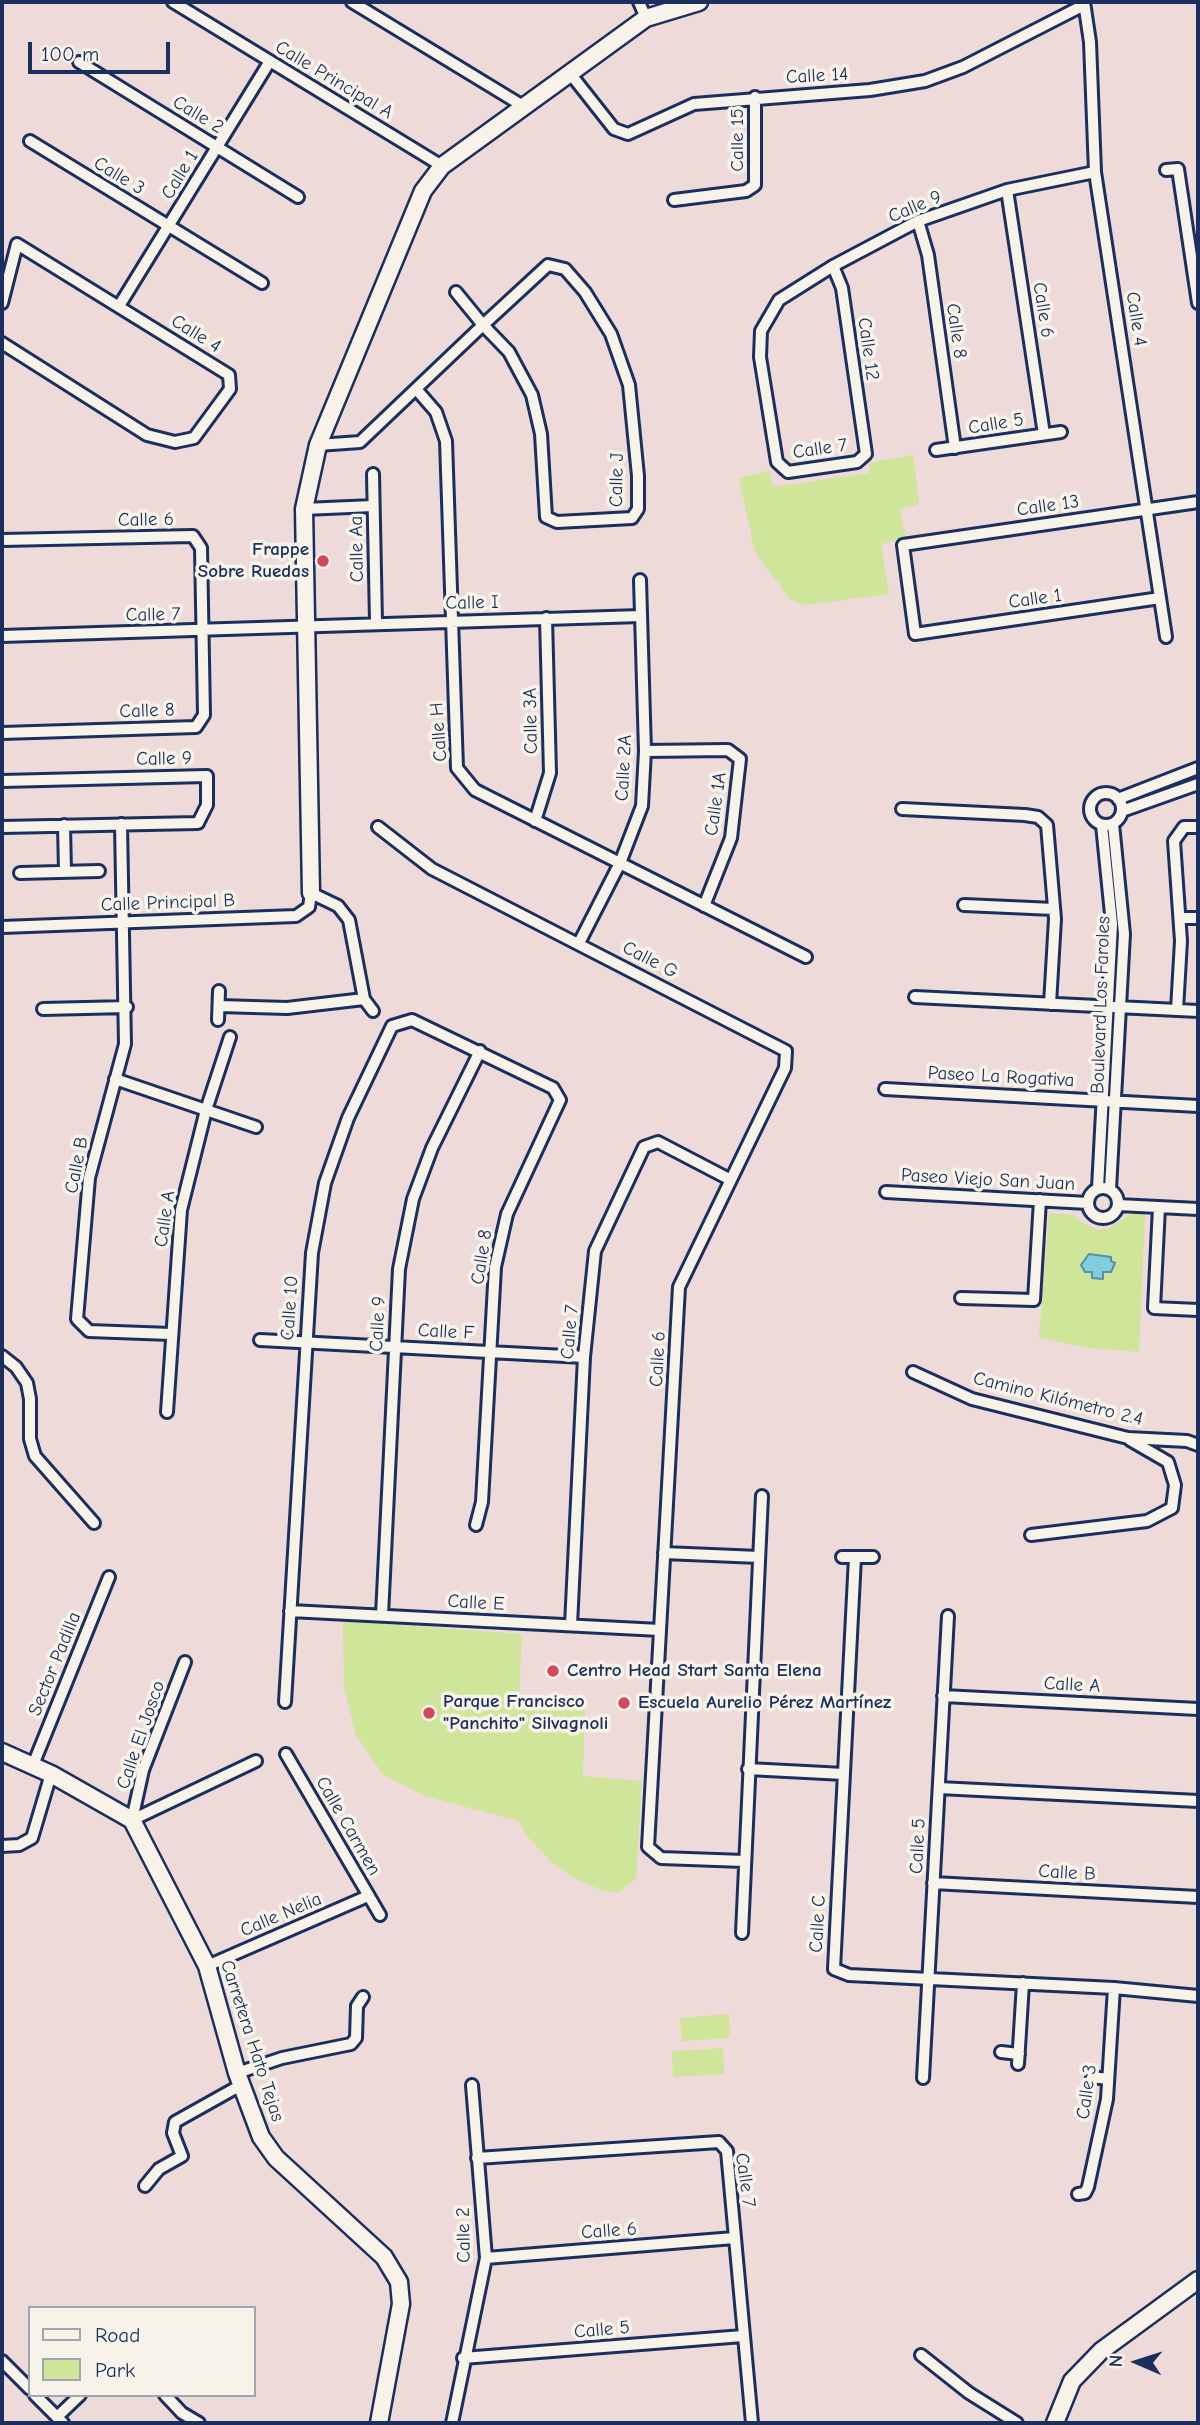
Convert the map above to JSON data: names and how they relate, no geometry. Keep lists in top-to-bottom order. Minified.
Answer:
{"streets":{"street":["Calle 14","Calle Principal A","Calle 2","Calle 15","Calle 1","Calle 3","Calle 9","Calle 6","Calle 4","Calle 8","Calle 12","Calle 5","Calle 7","Calle J","Calle 13","Calle Aa","Calle I","Calle 3A","Calle H","Calle 2A","Calle 1A","Calle Principal B","Calle G","Boulevard Los Faroles","Paseo La Rogativa","Calle B","Paseo Viejo San Juan","Calle A","Calle 10","Calle F","Camino Kilómetro 2.4","Calle E","Sector Padilla","Calle El Josco","Calle Carmen","Calle Nelia","Calle C","Carretera Hato Tejas"]},"crossings":[["Calle 14","Calle 15"],["Calle 14","Calle 4"],["Calle Principal A","Calle 1"],["Calle 2","Calle 1"],["Calle 2","Calle 6"],["Calle 2","Calle 5"],["Calle 2","Calle 7"],["Calle 1","Calle 3"],["Calle 1","Calle 4"],["Calle 1","Calle 13"],["Calle 3","Calle C"],["Calle 9","Calle 6"],["Calle 9","Calle 4"],["Calle 9","Calle 8"],["Calle 9","Calle 12"],["Calle 9","Calle 7"],["Calle 9","Calle 10"],["Calle 9","Calle F"],["Calle 9","Calle E"],["Calle 6","Calle 8"],["Calle 6","Calle 5"],["Calle 6","Calle 7"],["Calle 6","Calle G"],["Calle 6","Calle E"],["Calle 4","Calle 13"],["Calle 8","Calle 5"],["Calle 8","Calle 7"],["Calle 8","Calle 10"],["Calle 8","Calle F"],["Calle 12","Calle 7"],["Calle 5","Calle 7"],["Calle 5","Calle B"],["Calle 5","Calle A"],["Calle 5","Calle C"],["Calle 7","Calle I"],["Calle 7","Calle G"],["Calle 7","Calle F"],["Calle 7","Calle E"],["Calle J","Calle H"],["Calle Aa","Calle I"],["Calle I","Calle 3A"],["Calle I","Calle H"],["Calle I","Calle 2A"],["Calle 3A","Calle H"],["Calle H","Calle 2A"],["Calle H","Calle 1A"],["Calle 2A","Calle 1A"],["Calle 2A","Calle G"],["Calle Principal B","Calle B"],["Boulevard Los Faroles","Paseo La Rogativa"],["Boulevard Los Faroles","Paseo Viejo San Juan"],["Calle B","Calle A"],["Calle 10","Calle F"],["Calle 10","Calle E"],["Calle El Josco","Carretera Hato Tejas"],["Calle Carmen","Calle Nelia"],["Calle Nelia","Carretera Hato Tejas"]],"places":["Frappe Sobre Ruedas","Centro Head Start Santa Elena","Escuela Aurelio Pérez Martínez","Parque Francisco \"Panchito\" Silvagnoli"],"legend":["Road","Park"],"scale_bar":"100 m","north":"left"}
